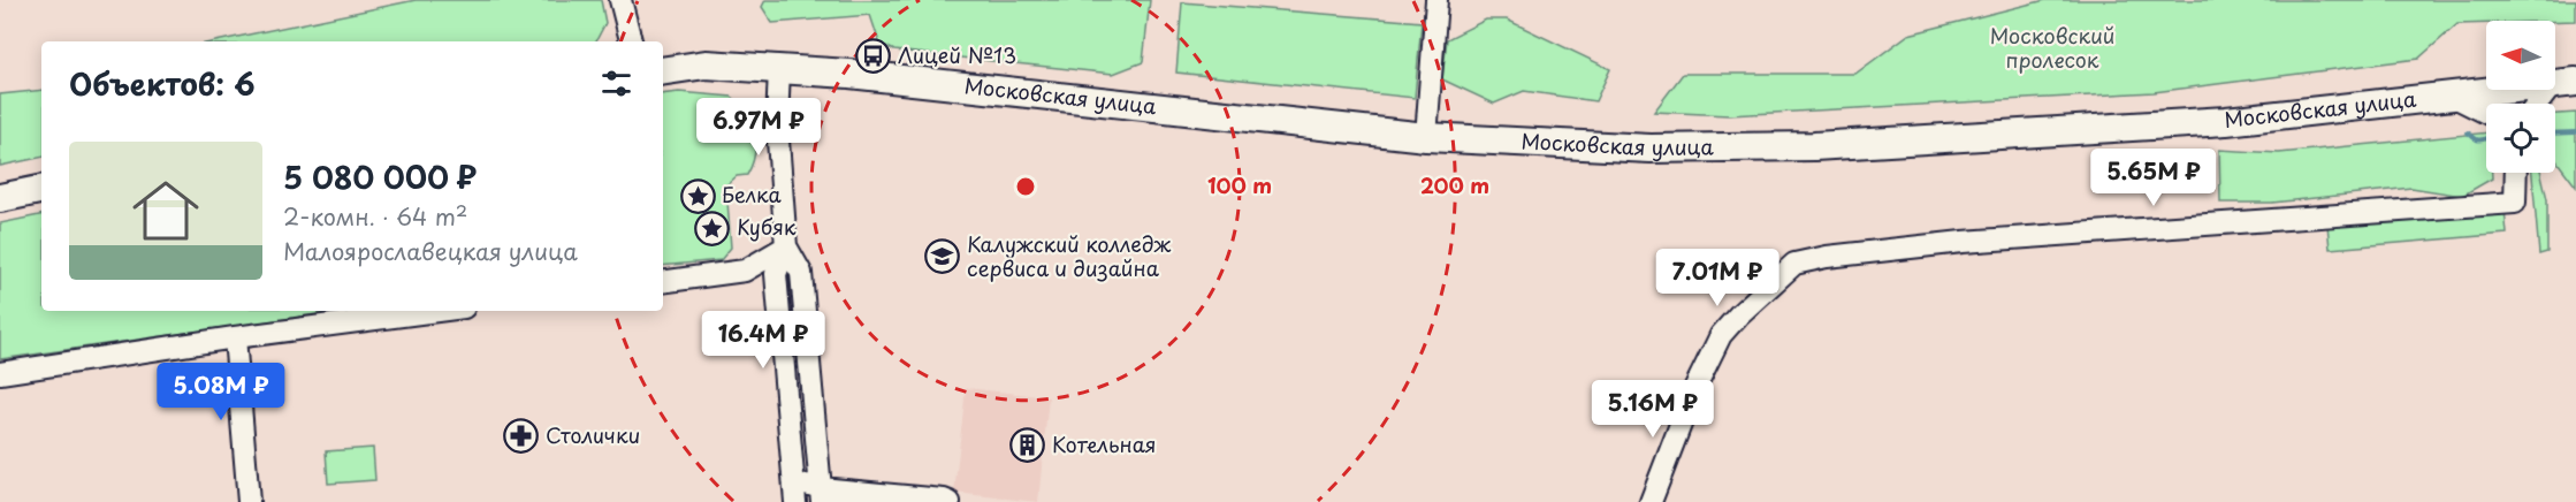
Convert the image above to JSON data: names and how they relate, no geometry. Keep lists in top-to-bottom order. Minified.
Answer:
{"streets":{"main road":["Московская улица"]},"parks":["Московский пролесок"],"places":{"bus stop":["Лицей №13"],"place":["Белка","Кубяк"],"school or university":["Калужский колледж сервиса и дизайна"],"pharmacy":["Столички"],"building":["Котельная"]},"north":"left","page":{"heading":"Объектов: 6","price":["6.97M ₽","5.65M ₽","7.01M ₽","16.4M ₽","5.08M ₽","5.16M ₽"],"list":[{"name":"5 080 000 ₽","note":"2-комн. · 64 m² · Малоярославецкая улица"}]},"rings":["100 m","200 m"]}
